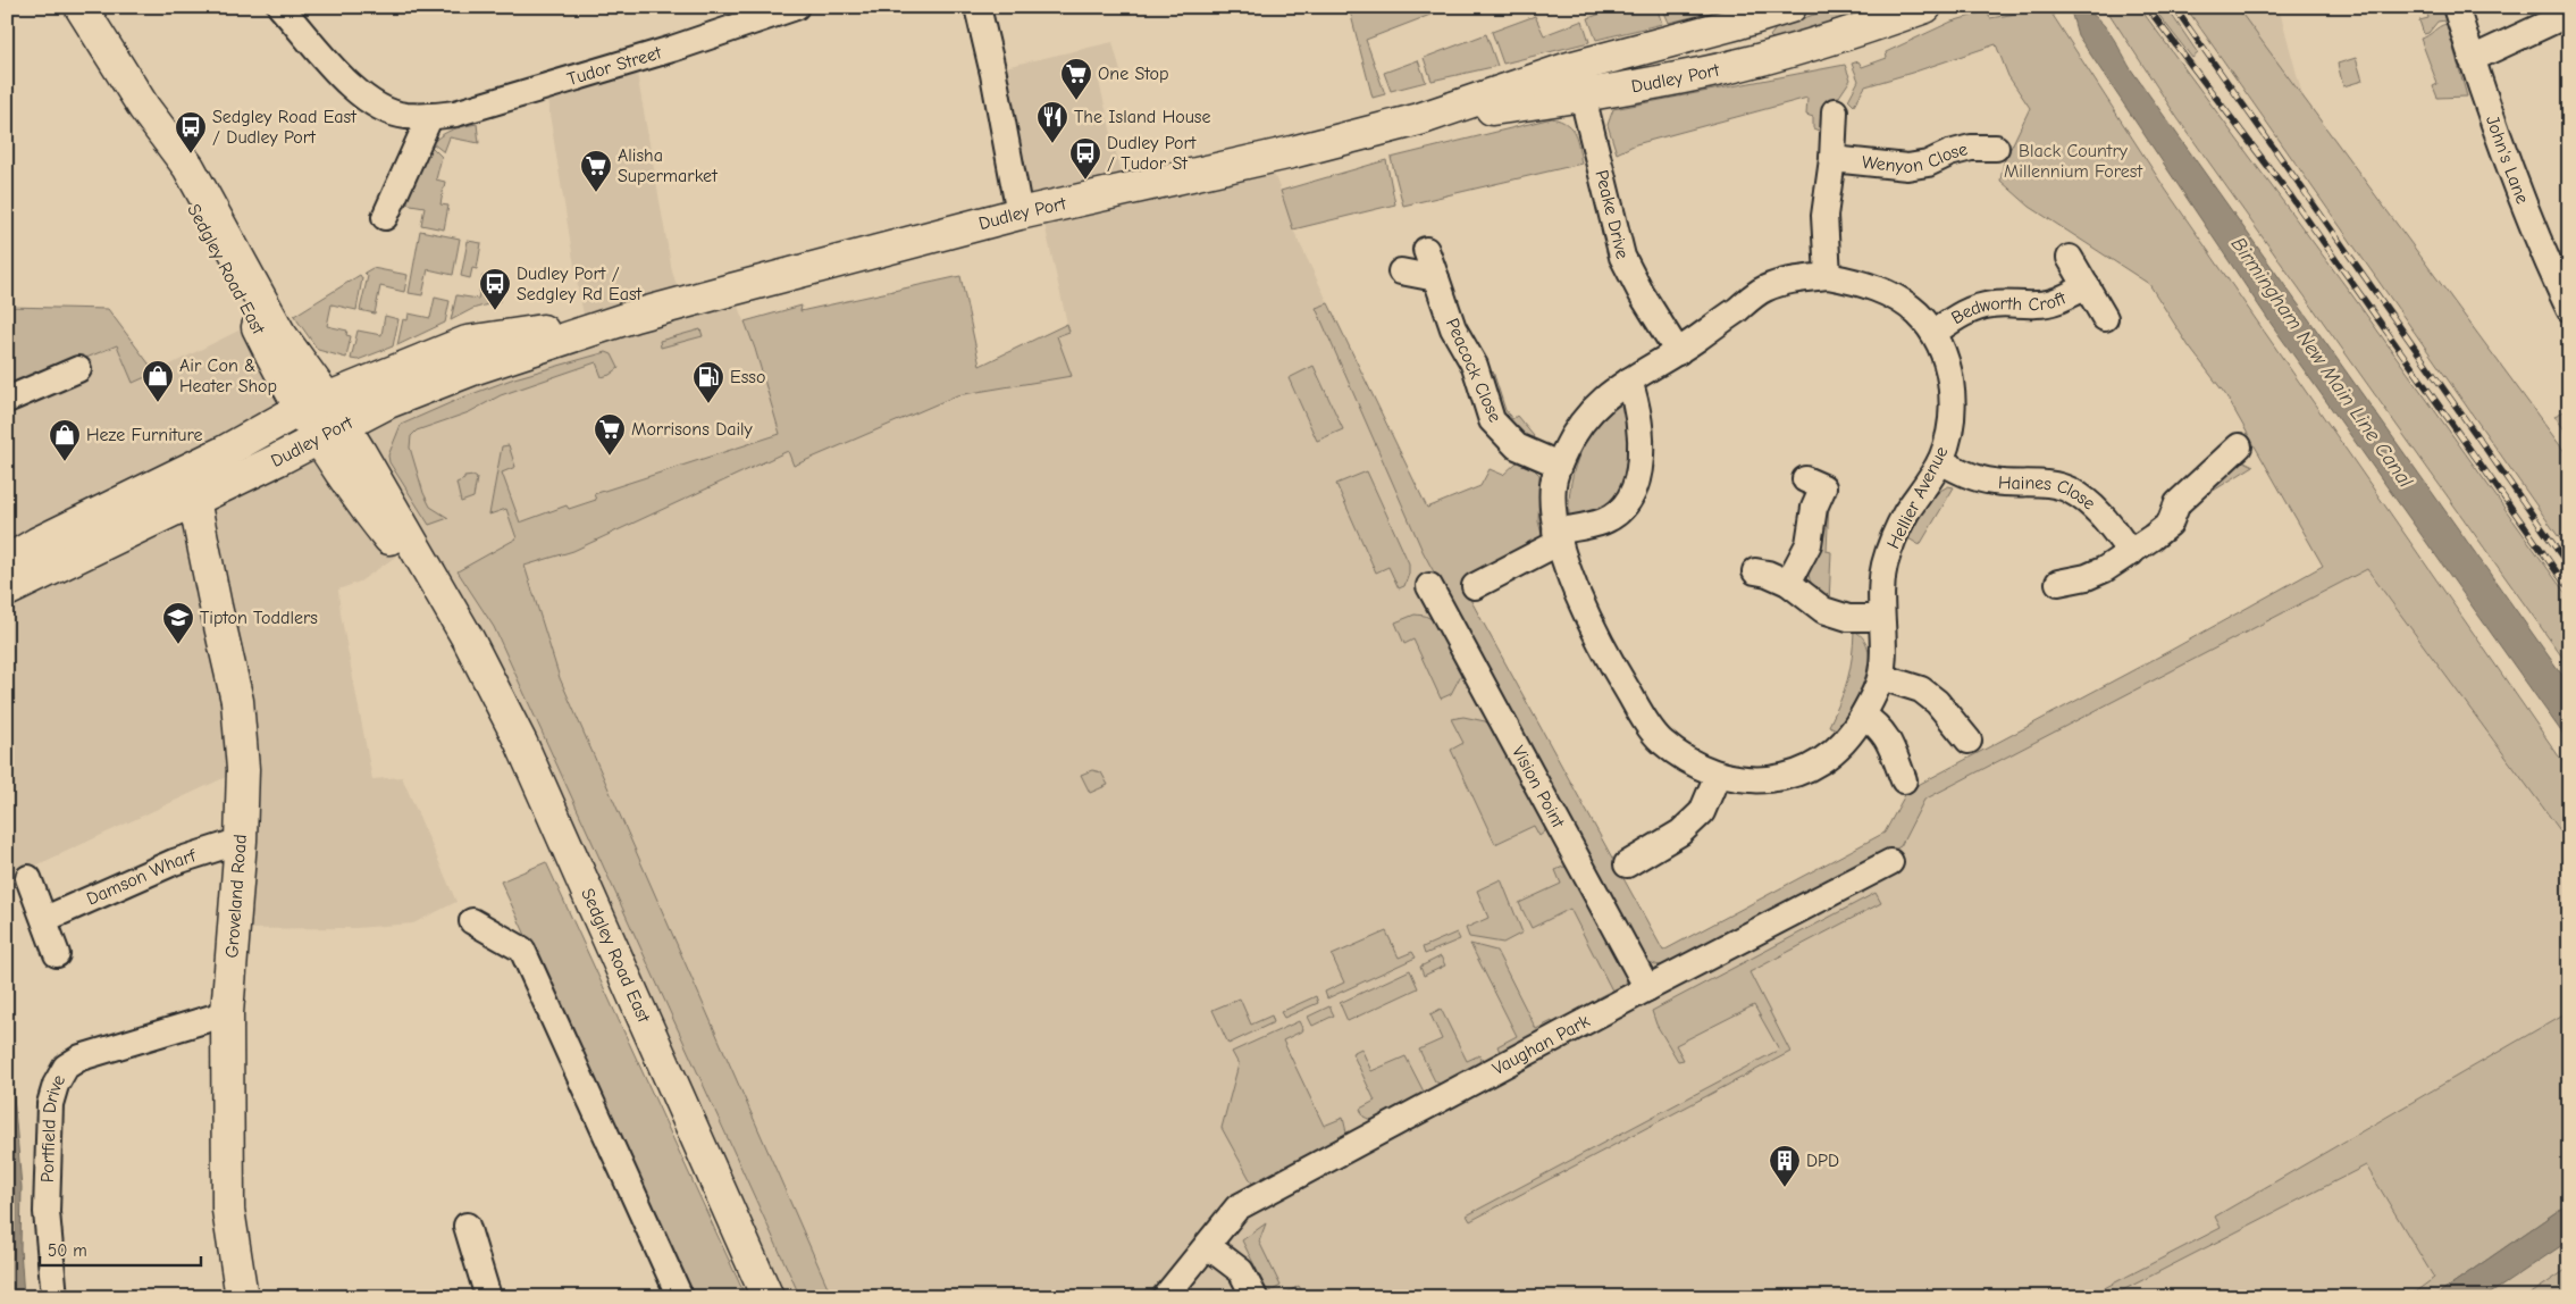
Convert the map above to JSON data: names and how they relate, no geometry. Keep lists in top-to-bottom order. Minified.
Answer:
{"streets":{"main road":["Dudley Port","Sedgley Road East","Groveland Road"],"street":["Tudor Street","Wenyon Close","John's Lane","Peake Drive","Bedworth Croft","Peacock Close","Haines Close","Hellier Avenue","Vision Point","Damson Wharf","Vaughan Park","Portfield Drive"]},"crossings":[["Dudley Port","Peake Drive"],["Dudley Port","Sedgley Road East"],["Dudley Port","Groveland Road"],["Wenyon Close","Hellier Avenue"],["Peake Drive","Hellier Avenue"],["Bedworth Croft","Hellier Avenue"],["Peacock Close","Hellier Avenue"],["Haines Close","Hellier Avenue"],["Vision Point","Vaughan Park"],["Damson Wharf","Groveland Road"],["Groveland Road","Portfield Drive"]],"water":["Birmingham New Main Line Canal"],"parks":["Black Country Millennium Forest"],"places":{"supermarket":["One Stop","Alisha Supermarket","Morrisons Daily"],"restaurant":["The Island House"],"bus stop":["Sedgley Road East / Dudley Port","Dudley Port / Tudor St","Dudley Port / Sedgley Rd East"],"shop":["Air Con & Heater Shop","Heze Furniture"],"fuel station":["Esso"],"school or university":["Tipton Toddlers"],"building":["DPD"]},"scale_bar":"50 m"}
